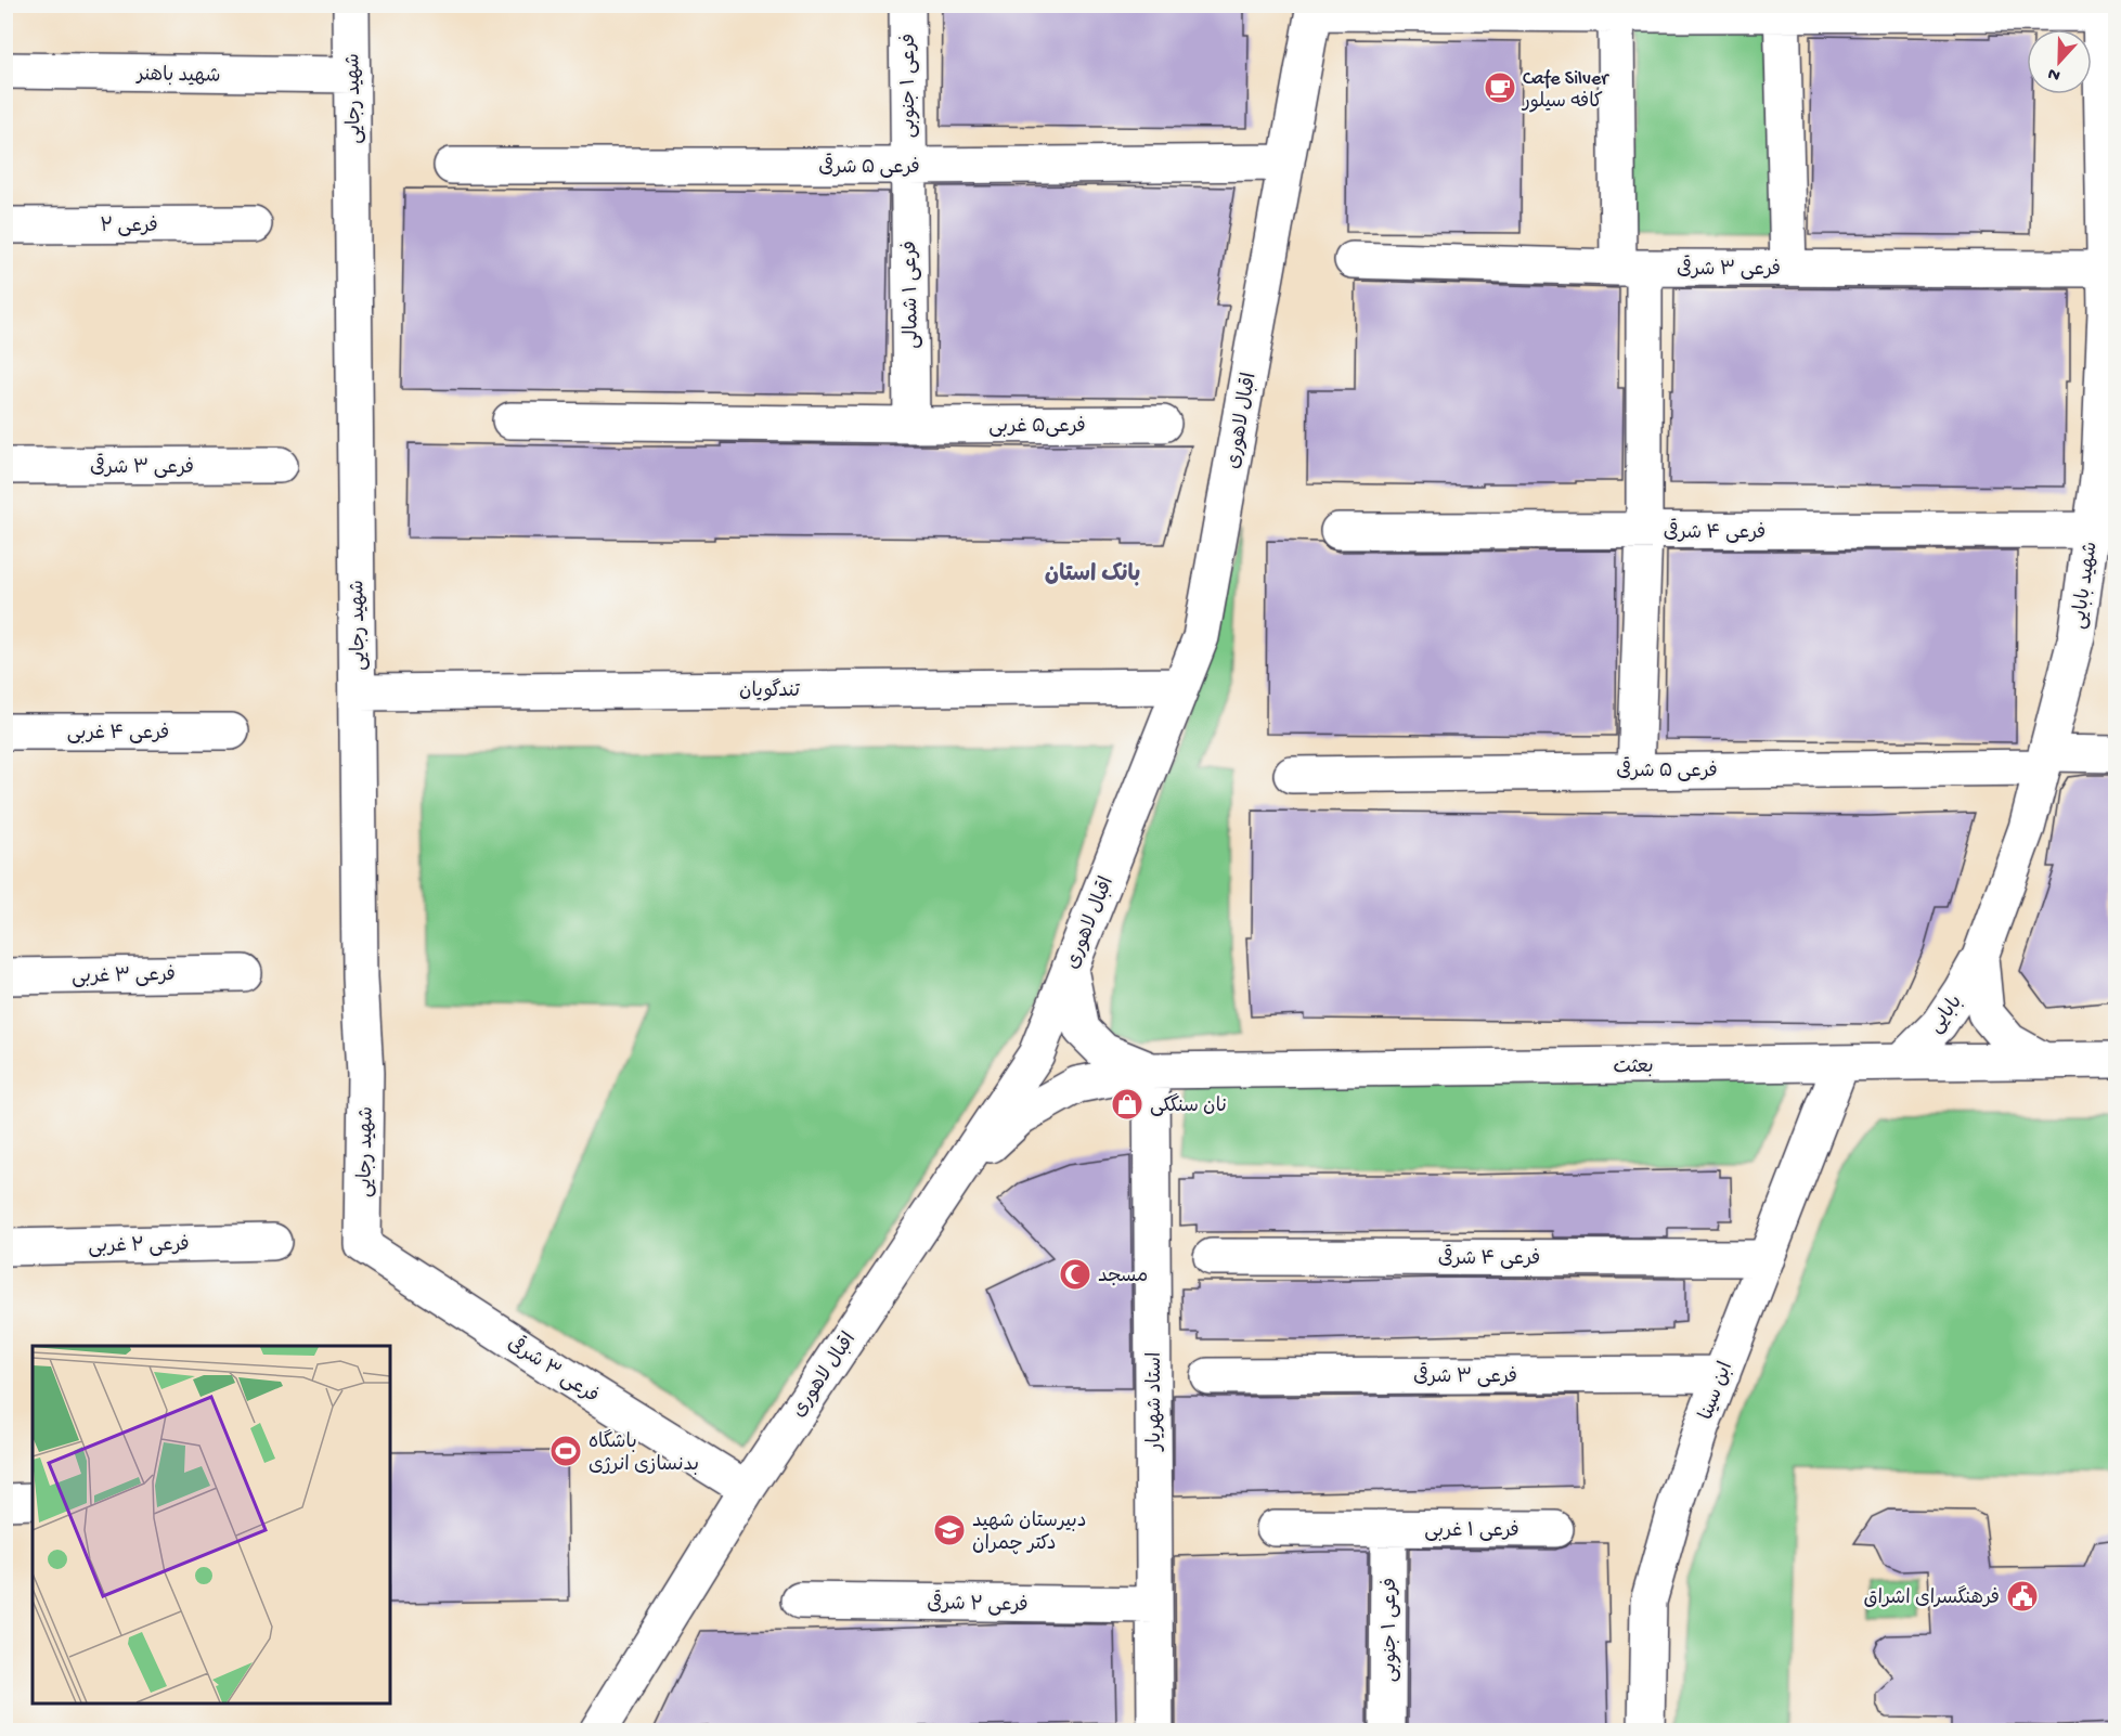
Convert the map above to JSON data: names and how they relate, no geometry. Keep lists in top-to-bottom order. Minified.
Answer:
{"streets":{"street":["شهید باهنر","فرعی ۱ جنوبی","شهید رجایی","فرعی ۵ شرقی","فرعی ۲","فرعی ۳ شرقی","فرعی ۱ شمالی","اقبال لاهوری","فرعی۵ غربی","فرعی ۴ شرقی","شهید بابایی","تندگویان","فرعی ۴ غربی","فرعی ۳ غربی","بابایی","بعثت","فرعی ۲ غربی","ابن سینا","استاد شهریار","فرعی ۱ غربی","فرعی ۲ شرقی"]},"crossings":[["شهید باهنر","شهید رجایی"],["فرعی ۱ جنوبی","فرعی ۵ شرقی"],["فرعی ۱ جنوبی","فرعی ۱ شمالی"],["فرعی ۱ جنوبی","فرعی ۱ غربی"],["شهید رجایی","فرعی ۳ شرقی"],["شهید رجایی","تندگویان"],["فرعی ۵ شرقی","فرعی ۱ شمالی"],["فرعی ۵ شرقی","اقبال لاهوری"],["فرعی ۵ شرقی","شهید بابایی"],["فرعی ۳ شرقی","اقبال لاهوری"],["فرعی ۳ شرقی","شهید بابایی"],["فرعی ۳ شرقی","ابن سینا"],["فرعی ۱ شمالی","فرعی۵ غربی"],["اقبال لاهوری","تندگویان"],["فرعی ۴ شرقی","شهید بابایی"],["فرعی ۴ شرقی","ابن سینا"],["شهید بابایی","بابایی"],["بابایی","بعثت"],["بعثت","ابن سینا"],["بعثت","استاد شهریار"],["استاد شهریار","فرعی ۲ شرقی"]],"districts":["بانک استان"],"places":{"cafe":["Cafe Silver کافه سیلور"],"shop":["نان سنگکی"],"mosque":["مسجد"],"sports":["باشگاه بدنسازی انرژی"],"school or university":["دبیرستان شهید دکتر چمران"],"public building":["فرهنگسرای اشراق"]},"north":"bottom"}
